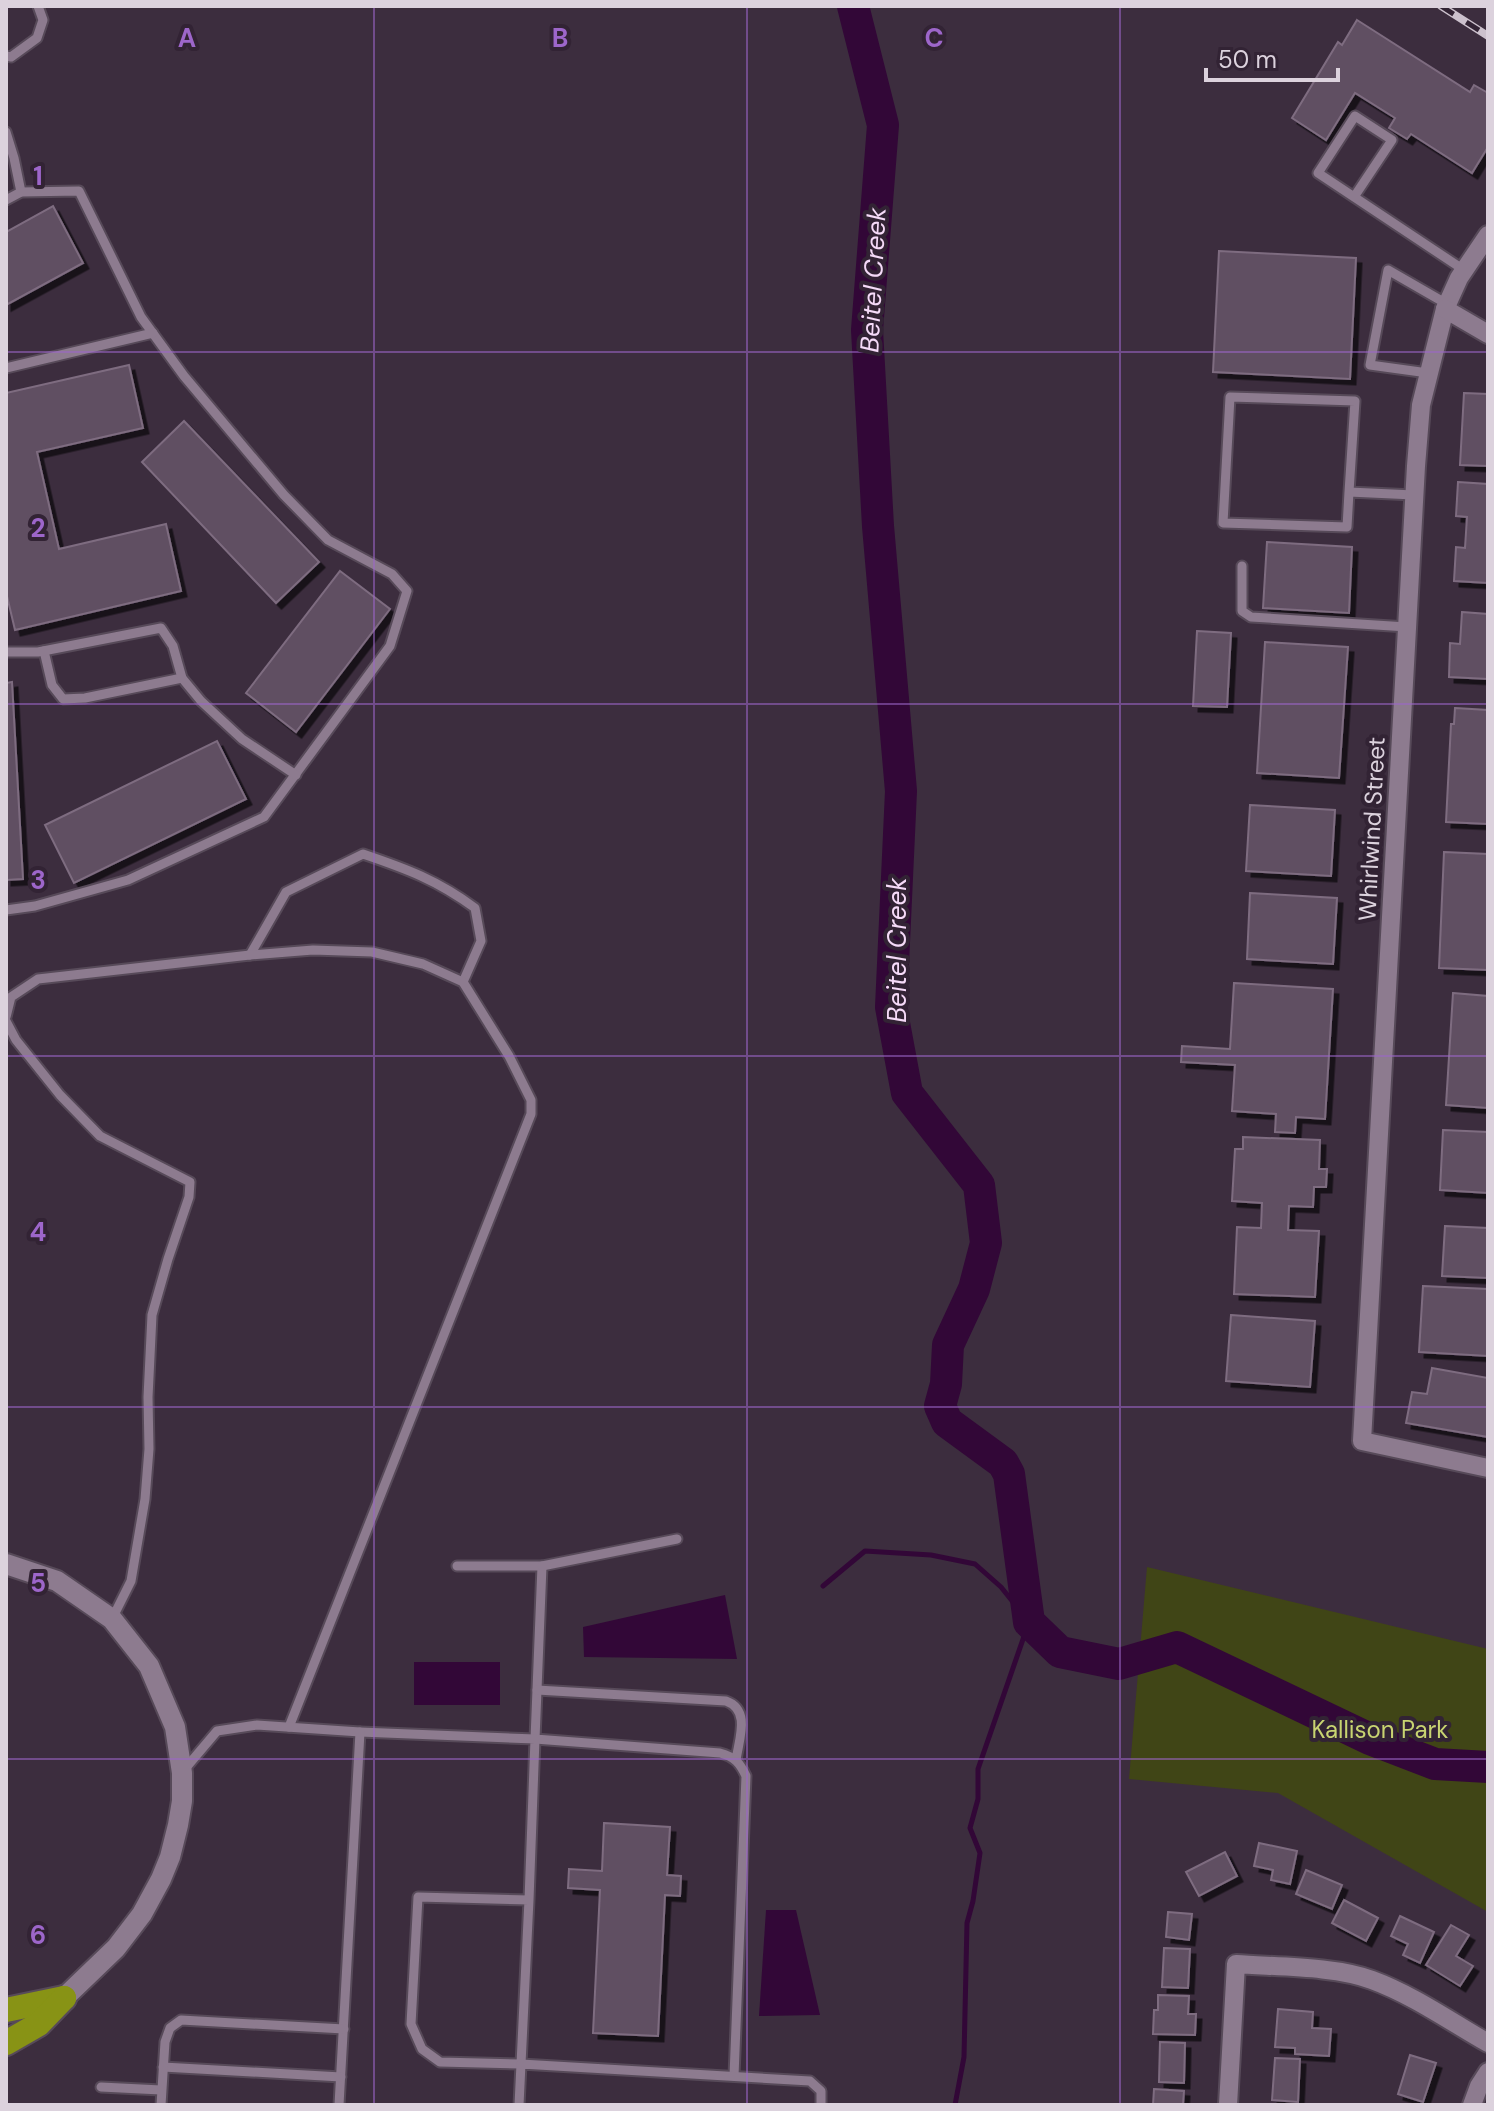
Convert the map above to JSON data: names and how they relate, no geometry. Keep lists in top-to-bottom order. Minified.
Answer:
{"streets":{"street":["Whirlwind Street"]},"water":["Beitel Creek"],"parks":["Kallison Park"],"scale_bar":"50 m","grid":{"columns":["A","B","C"],"rows":["1","2","3","4","5","6"]}}
